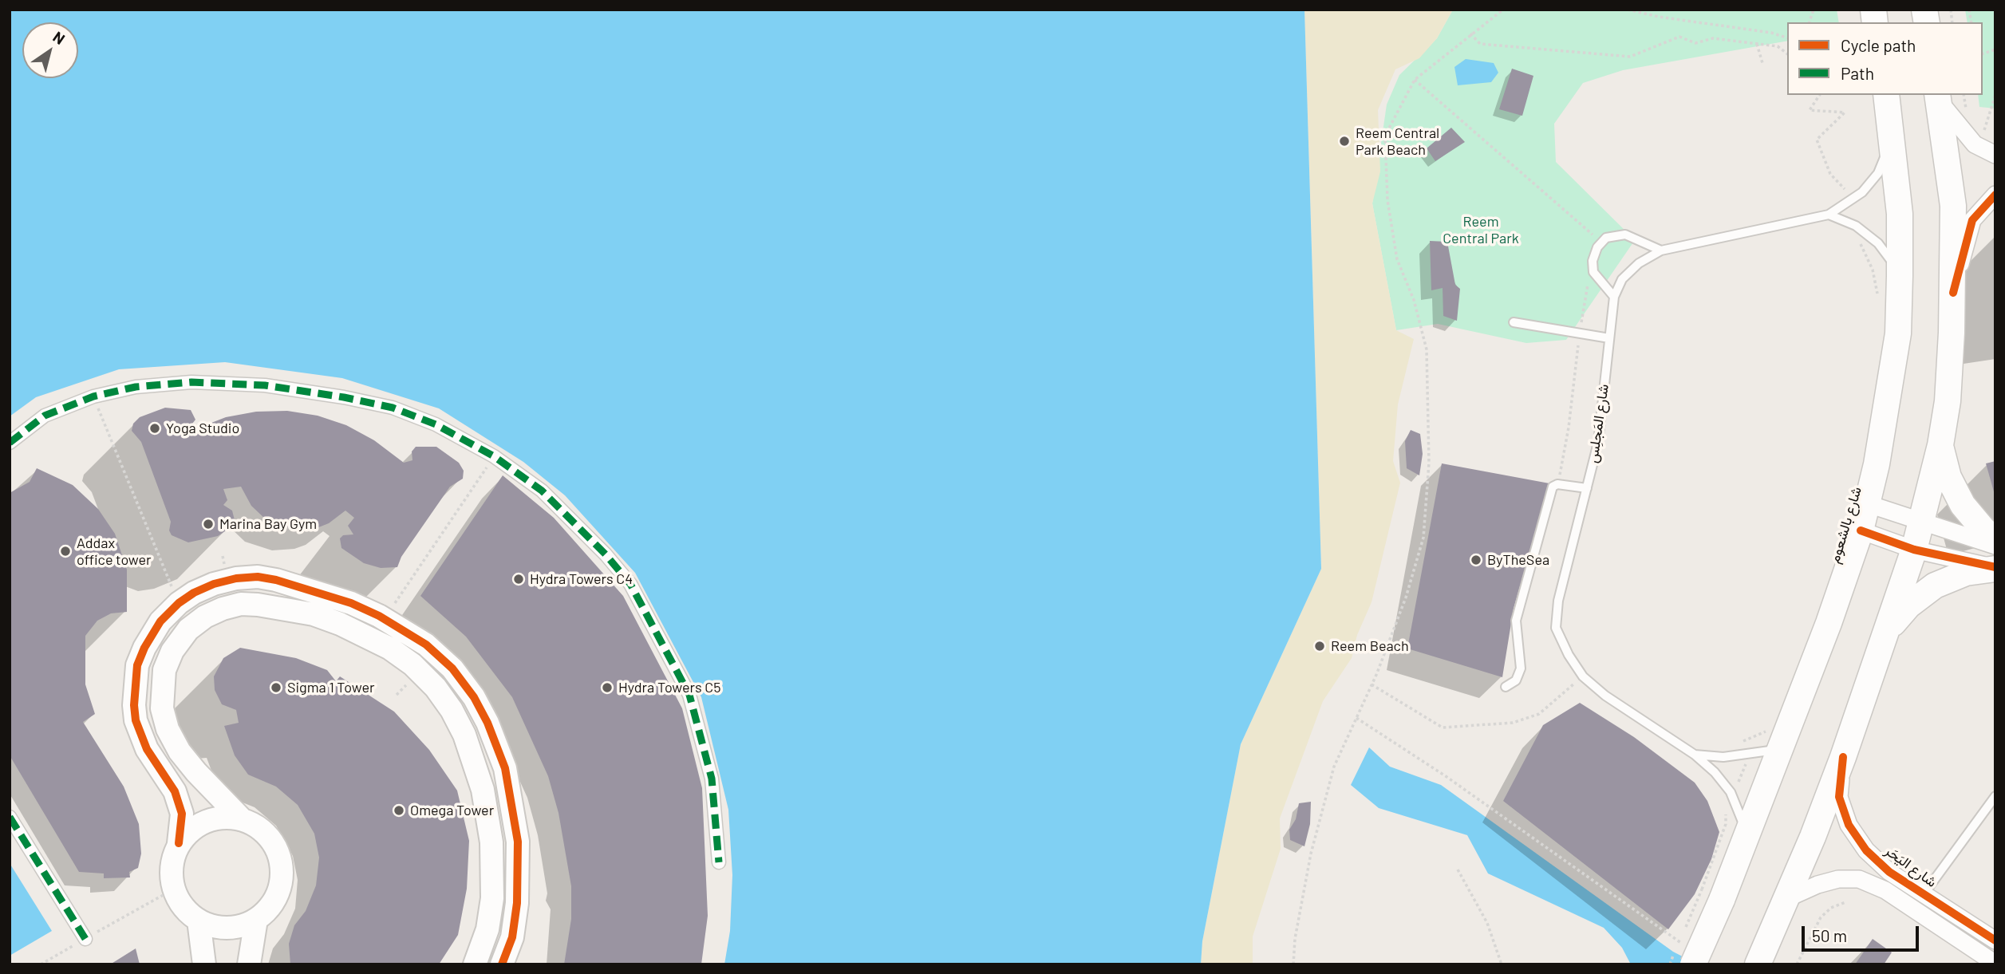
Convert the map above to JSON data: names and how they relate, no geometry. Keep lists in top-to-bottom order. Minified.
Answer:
{"streets":{"main road":["شارع بالشعوم"],"street":["شارع اليَحَر"],"lane":["شارع المَجلِس"]},"crossings":[["شارع المَجلِس","شارع بالشعوم"]],"parks":["Reem Central Park"],"places":["Reem Central Park Beach","Yoga Studio","Marina Bay Gym","Addax office tower","ByTheSea","Hydra Towers C4","Reem Beach","Sigma 1 Tower","Hydra Towers C5","Omega Tower"],"legend":["Cycle path","Path"],"scale_bar":"50 m","north":"top right"}
